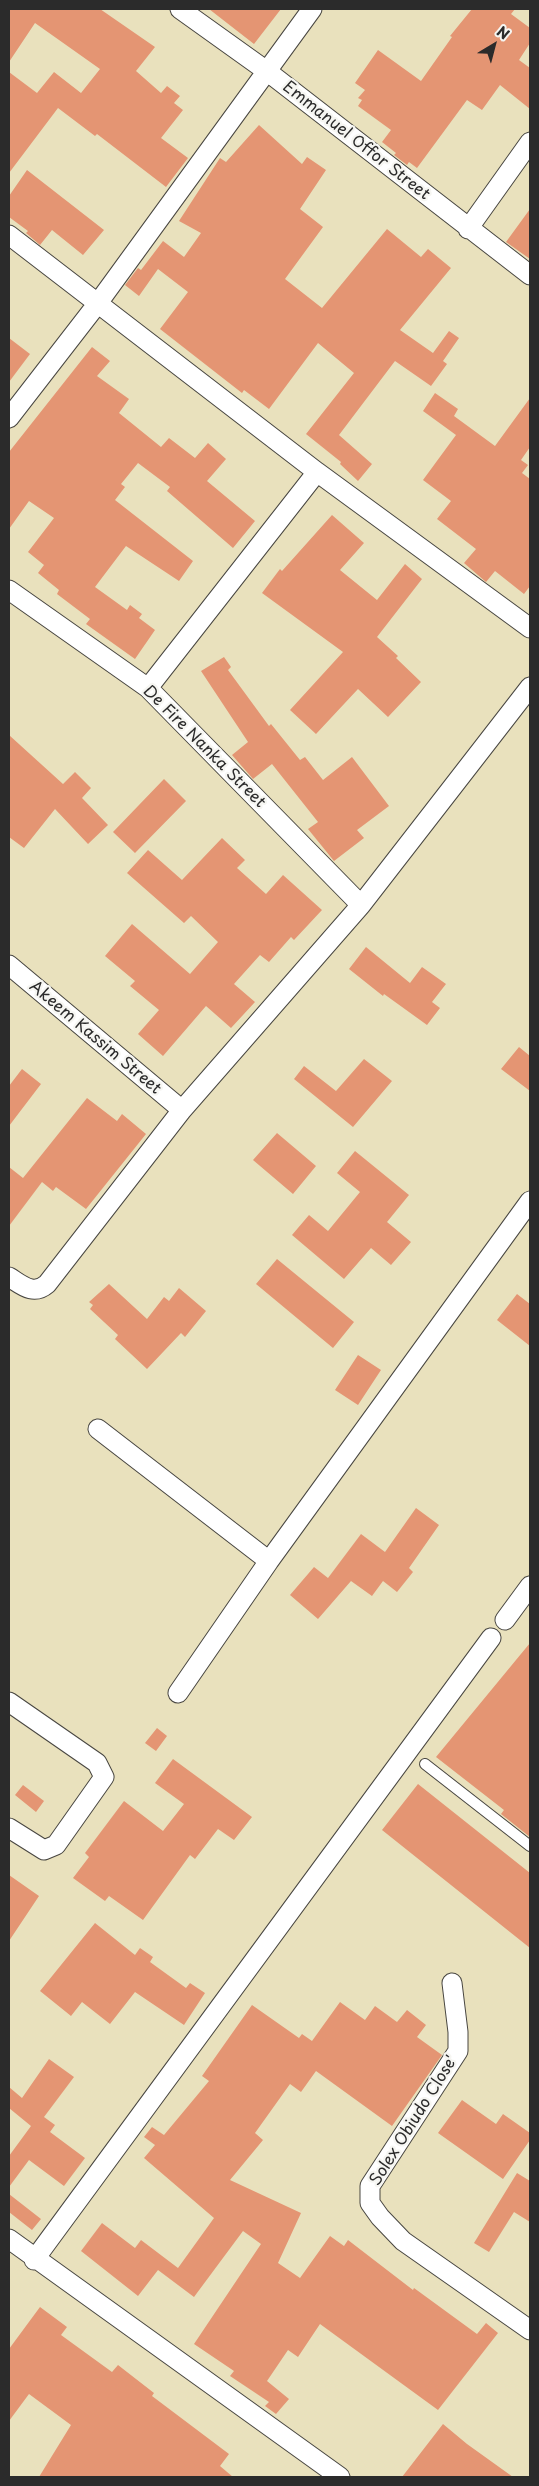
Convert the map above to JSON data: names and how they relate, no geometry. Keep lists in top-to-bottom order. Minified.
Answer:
{"streets":{"street":["Emmanuel Offor Street","De Fire Nanka Street","Akeem Kassim Street","Solex Obiudo Close'"]},"north":"top right"}
